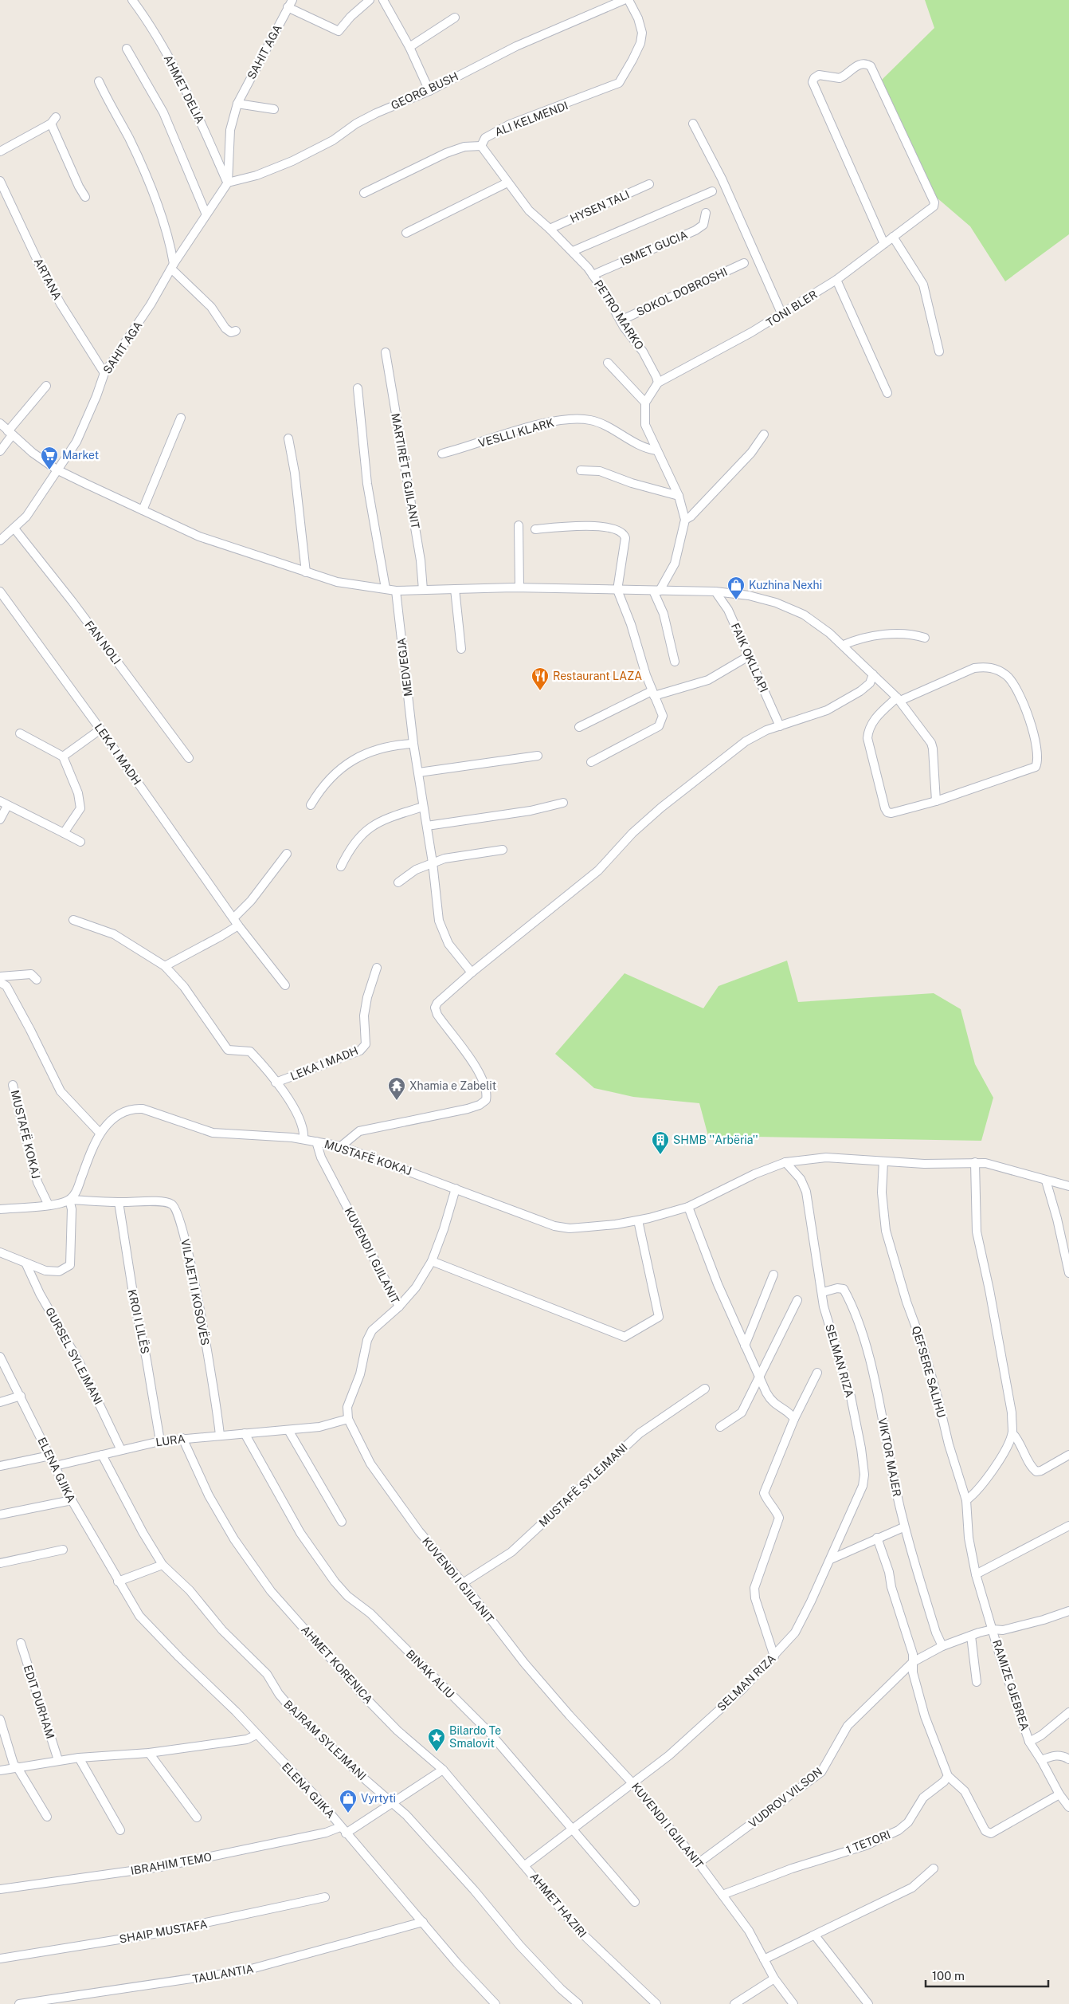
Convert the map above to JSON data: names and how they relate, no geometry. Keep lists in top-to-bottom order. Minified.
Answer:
{"streets":{"street":["SAHIT AGA","AHMET DELIA","GEORG BUSH","ALI KELMENDI","HYSEN TALI","ISMET GUCIA","ARTANA","SOKOL DOBROSHI","TONI BLER","PETRO MARKO","VESLLI KLARK","MARTIRËT E GJILANIT","FAN NOLI","FAIK OKLLAPI","MEDVEGJA","LEKA I MADH","MUSTAFË KOKAJ","KUVENDI I GJILANIT","VILAJETI I KOSOVËS","KROI I LILËS","GURSEL SYLEJMANI","SELMAN RIZA","QEFSERE SALIHU","LURA","VIKTOR MAJER","ELENA GJIKA","MUSTAFË SYLEJMANI","AHMET KORENICA","BINAK ALIU","RAMIZE GJEBREA","EDIT DURHAM","BAJRAM SYLEJMANI","VUDROV VILSON","1 TETORI","IBRAHIM TEMO","AHMET HAZIRI","SHAIP MUSTAFA","TAULANTIA"]},"crossings":[["SAHIT AGA","AHMET DELIA"],["SAHIT AGA","GEORG BUSH"],["SAHIT AGA","ARTANA"],["SAHIT AGA","FAN NOLI"],["AHMET DELIA","GEORG BUSH"],["ALI KELMENDI","PETRO MARKO"],["HYSEN TALI","PETRO MARKO"],["ISMET GUCIA","PETRO MARKO"],["SOKOL DOBROSHI","PETRO MARKO"],["TONI BLER","PETRO MARKO"],["LEKA I MADH","MUSTAFË KOKAJ"],["MUSTAFË KOKAJ","KUVENDI I GJILANIT"],["KUVENDI I GJILANIT","SELMAN RIZA"],["KUVENDI I GJILANIT","LURA"],["KUVENDI I GJILANIT","MUSTAFË SYLEJMANI"],["KUVENDI I GJILANIT","VUDROV VILSON"],["KUVENDI I GJILANIT","1 TETORI"],["KUVENDI I GJILANIT","AHMET HAZIRI"],["VILAJETI I KOSOVËS","KROI I LILËS"],["VILAJETI I KOSOVËS","LURA"],["KROI I LILËS","LURA"],["GURSEL SYLEJMANI","LURA"],["SELMAN RIZA","VIKTOR MAJER"],["SELMAN RIZA","AHMET HAZIRI"],["QEFSERE SALIHU","RAMIZE GJEBREA"],["LURA","ELENA GJIKA"],["LURA","AHMET KORENICA"],["LURA","BINAK ALIU"],["LURA","BAJRAM SYLEJMANI"],["VIKTOR MAJER","VUDROV VILSON"],["ELENA GJIKA","IBRAHIM TEMO"],["ELENA GJIKA","TAULANTIA"],["AHMET KORENICA","IBRAHIM TEMO"],["AHMET KORENICA","AHMET HAZIRI"],["BINAK ALIU","AHMET HAZIRI"],["RAMIZE GJEBREA","VUDROV VILSON"],["BAJRAM SYLEJMANI","IBRAHIM TEMO"]],"places":{"supermarket":["Market"],"shop":["Kuzhina Nexhi","Vyrtyti"],"restaurant":["Restaurant LAZA"],"temple":["Xhamia e Zabelit"],"building":["SHMB ''Arbëria''"],"place":["Bilardo Te Smalovit"]},"scale_bar":"100 m"}
